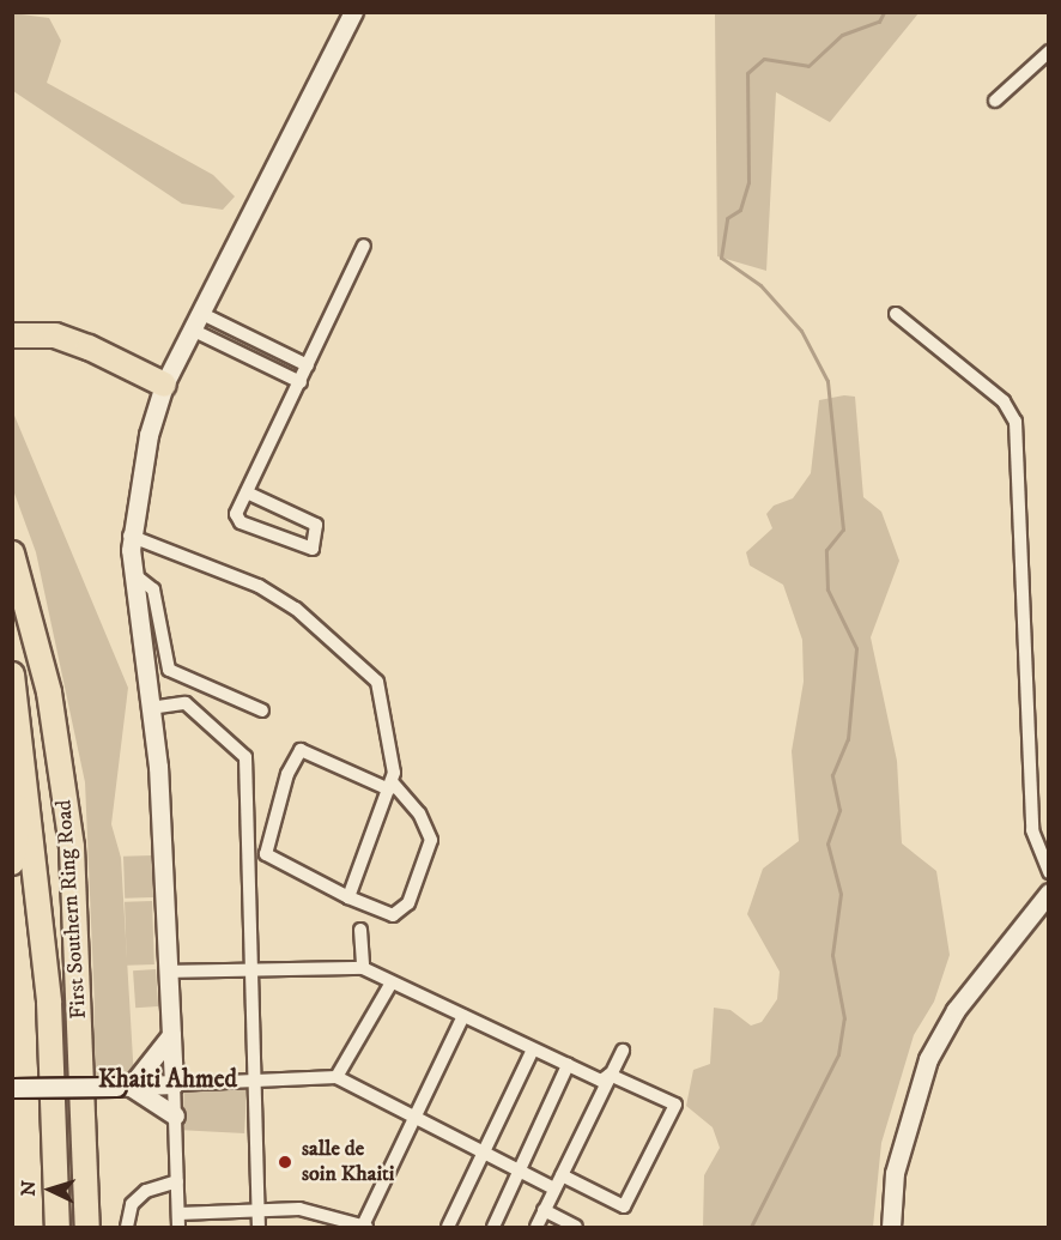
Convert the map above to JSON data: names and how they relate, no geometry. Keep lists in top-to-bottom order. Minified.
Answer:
{"streets":{"highway":["First Southern Ring Road"]},"districts":["Khaiti Ahmed"],"places":["salle de soin Khaiti"],"north":"left"}
